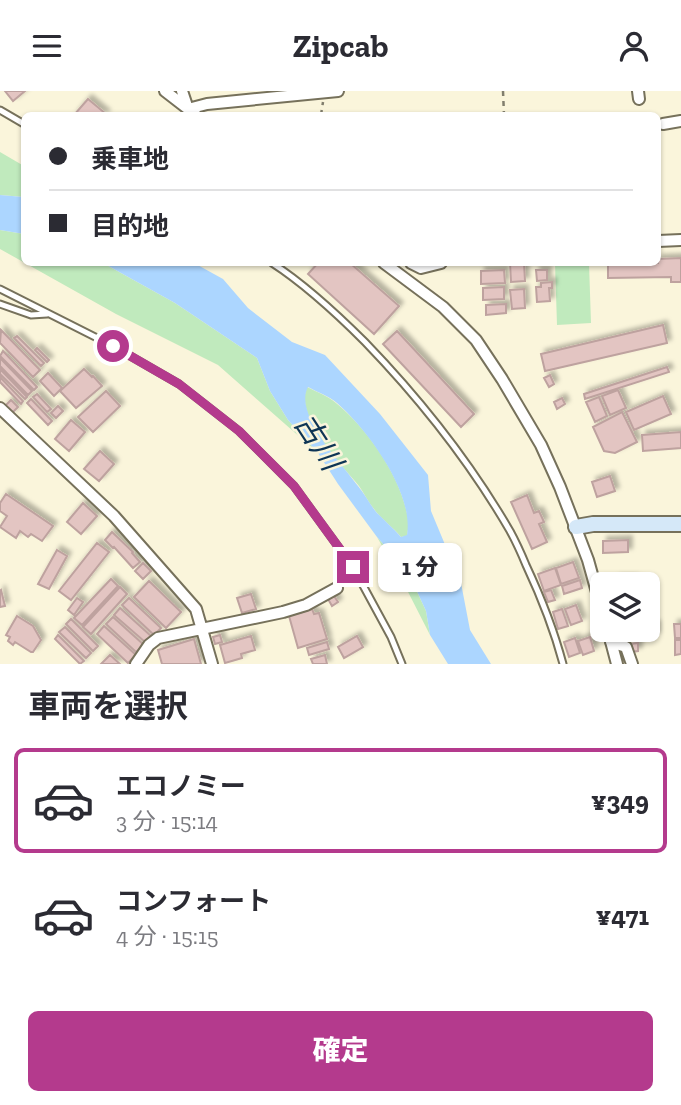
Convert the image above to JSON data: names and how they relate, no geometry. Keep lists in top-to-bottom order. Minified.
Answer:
{"water":["古川"],"page":{"header":"Zipcab","banner":["乗車地","目的地"],"bubble":"1 分","heading":"車両を選択","list":[{"name":"エコノミー","note":"3 分 · 15:14","value":"¥349"},{"name":"コンフォート","note":"4 分 · 15:15","value":"¥471"}],"buttons":"確定"}}
